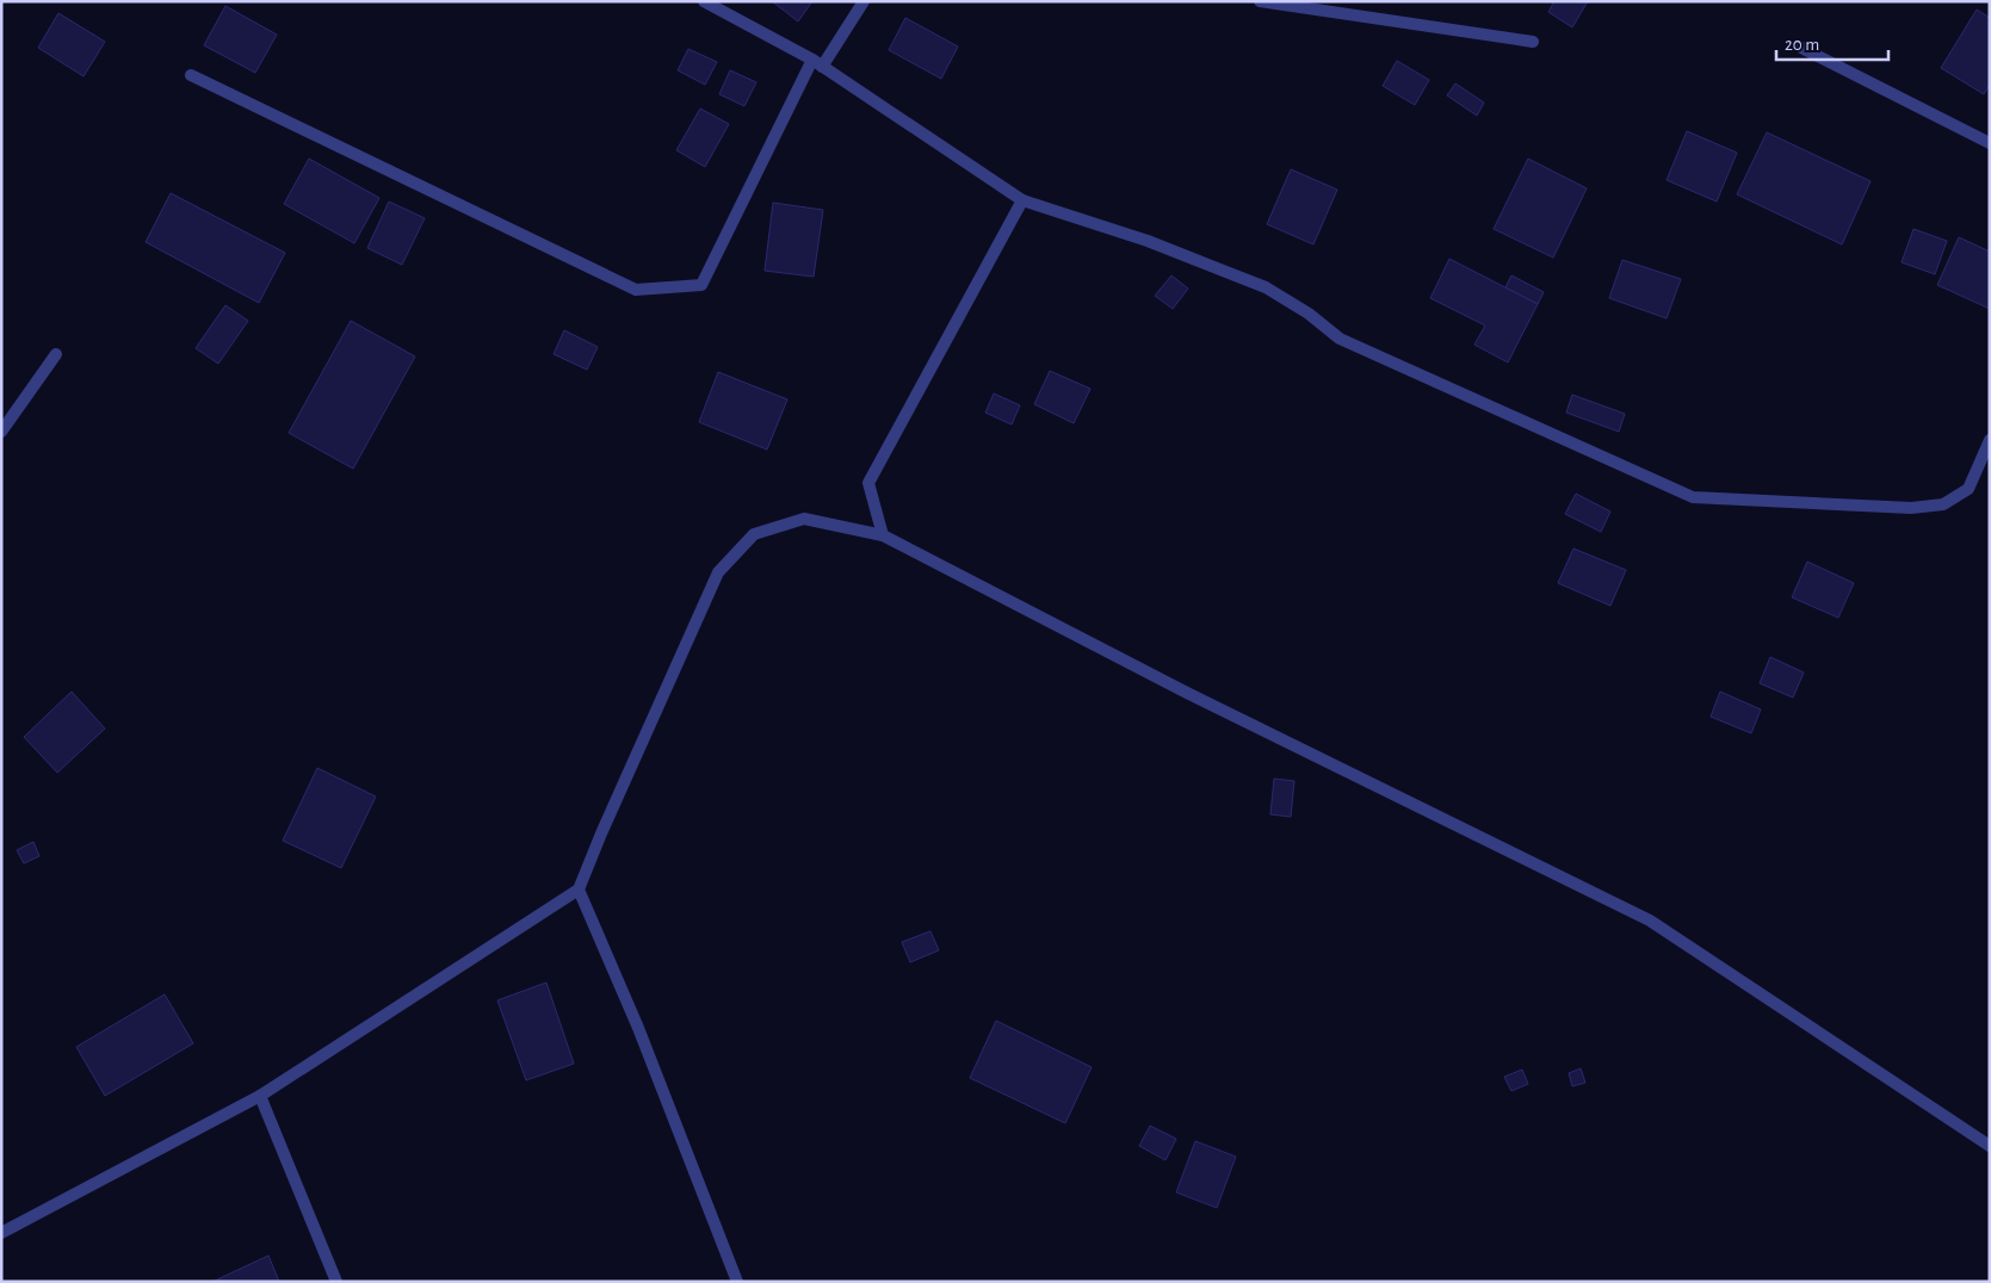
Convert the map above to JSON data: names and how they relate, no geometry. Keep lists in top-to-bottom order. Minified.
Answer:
{"scale_bar":"20 m"}
